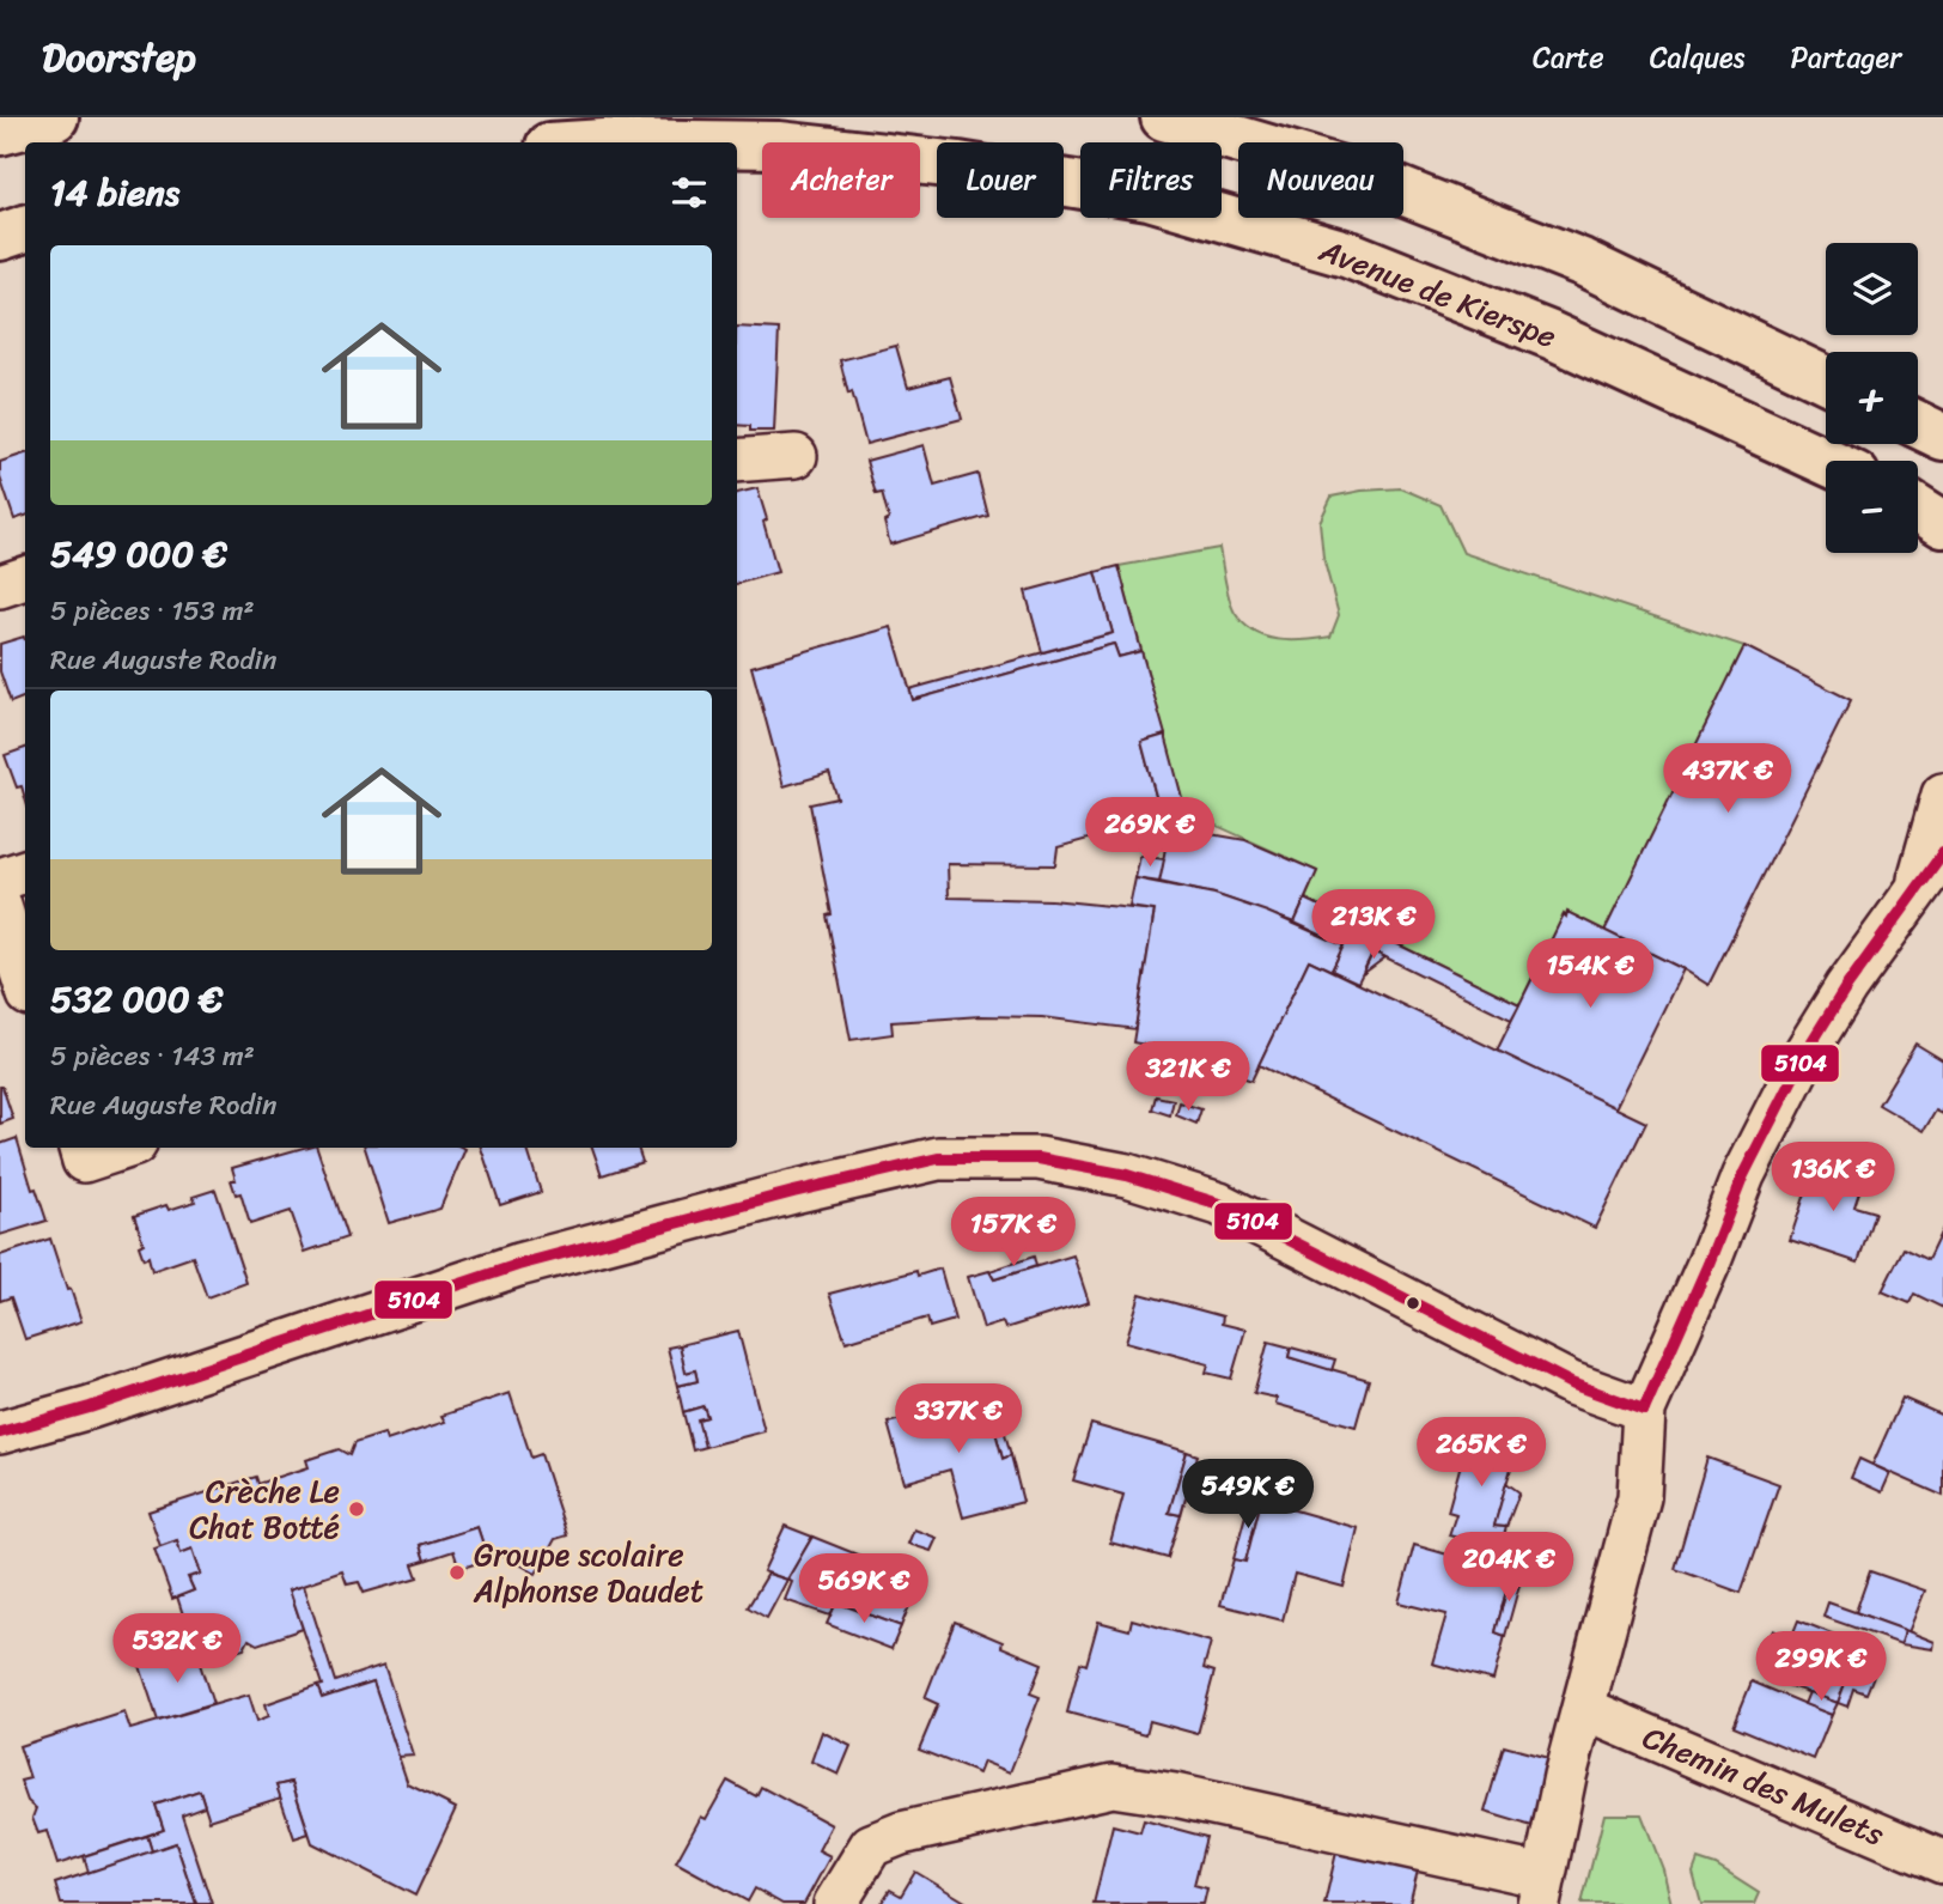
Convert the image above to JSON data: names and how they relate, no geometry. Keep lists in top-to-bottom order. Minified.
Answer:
{"streets":{"main road":["Avenue de Kierspe"],"street":["Chemin des Mulets"]},"places":["Crèche Le Chat Botté","Groupe scolaire Alphonse Daudet"],"lines":["transit line 5104"],"page":{"header":"Doorstep","nav":["Carte","Calques","Partager"],"chip":["Acheter","Louer","Filtres","Nouveau"],"heading":"14 biens","map_buttons":["+","−"],"list":[{"name":"549 000 €","note":"5 pièces · 153 m² · Rue Auguste Rodin"},{"name":"532 000 €","note":"5 pièces · 143 m² · Rue Auguste Rodin"}],"price":["437K €","269K €","213K €","154K €","321K €","136K €","157K €","337K €","265K €","549K €","204K €","569K €","532K €","299K €"]}}
